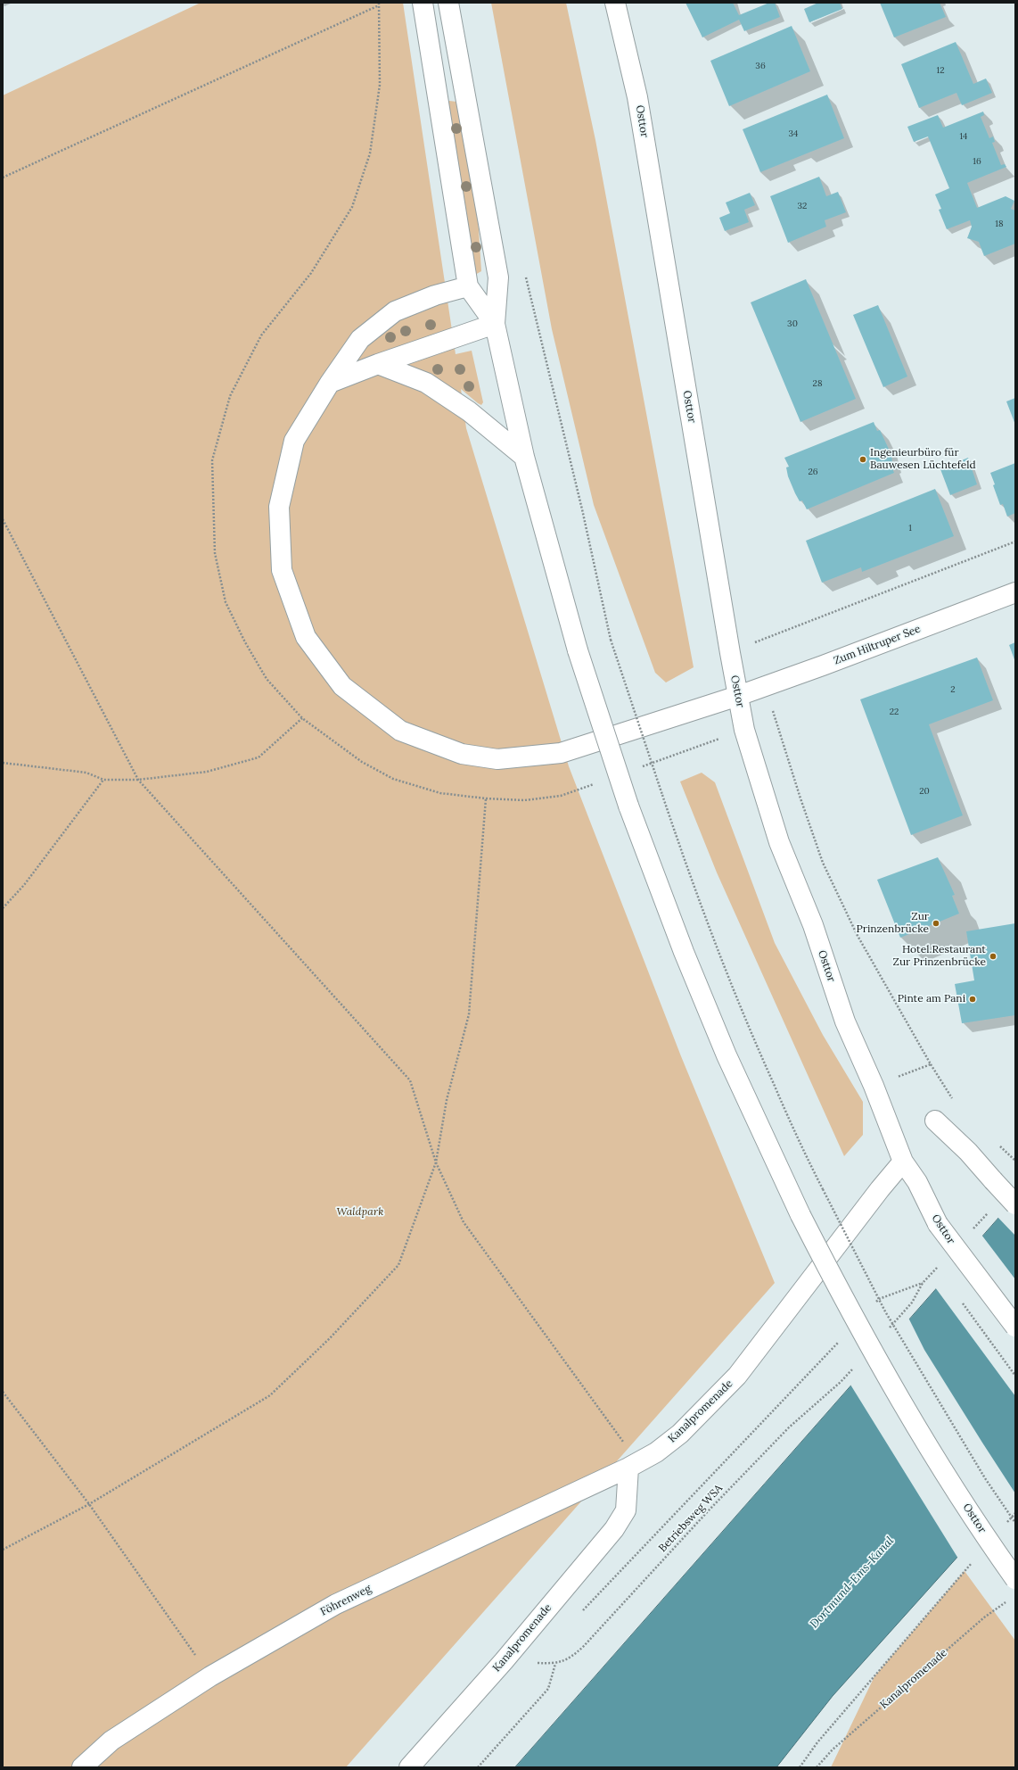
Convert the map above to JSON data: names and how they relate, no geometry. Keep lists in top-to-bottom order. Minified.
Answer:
{"streets":{"main road":["Osttor","Zum Hiltruper See","Kanalpromenade","Föhrenweg"],"path":["Betriebsweg WSA"]},"crossings":[["Osttor","Zum Hiltruper See"],["Osttor","Kanalpromenade"],["Kanalpromenade","Föhrenweg"]],"water":["Dortmund-Ems-Kanal"],"parks":["Waldpark"],"places":["Ingenieurbüro für Bauwesen Lüchtefeld","Zur Prinzenbrücke","Hotel.Restaurant Zur Prinzenbrücke","Pinte am Pani"],"house_numbers":["36","12","34","14","16","32","18","30","28","26","1","2","22","20"]}
